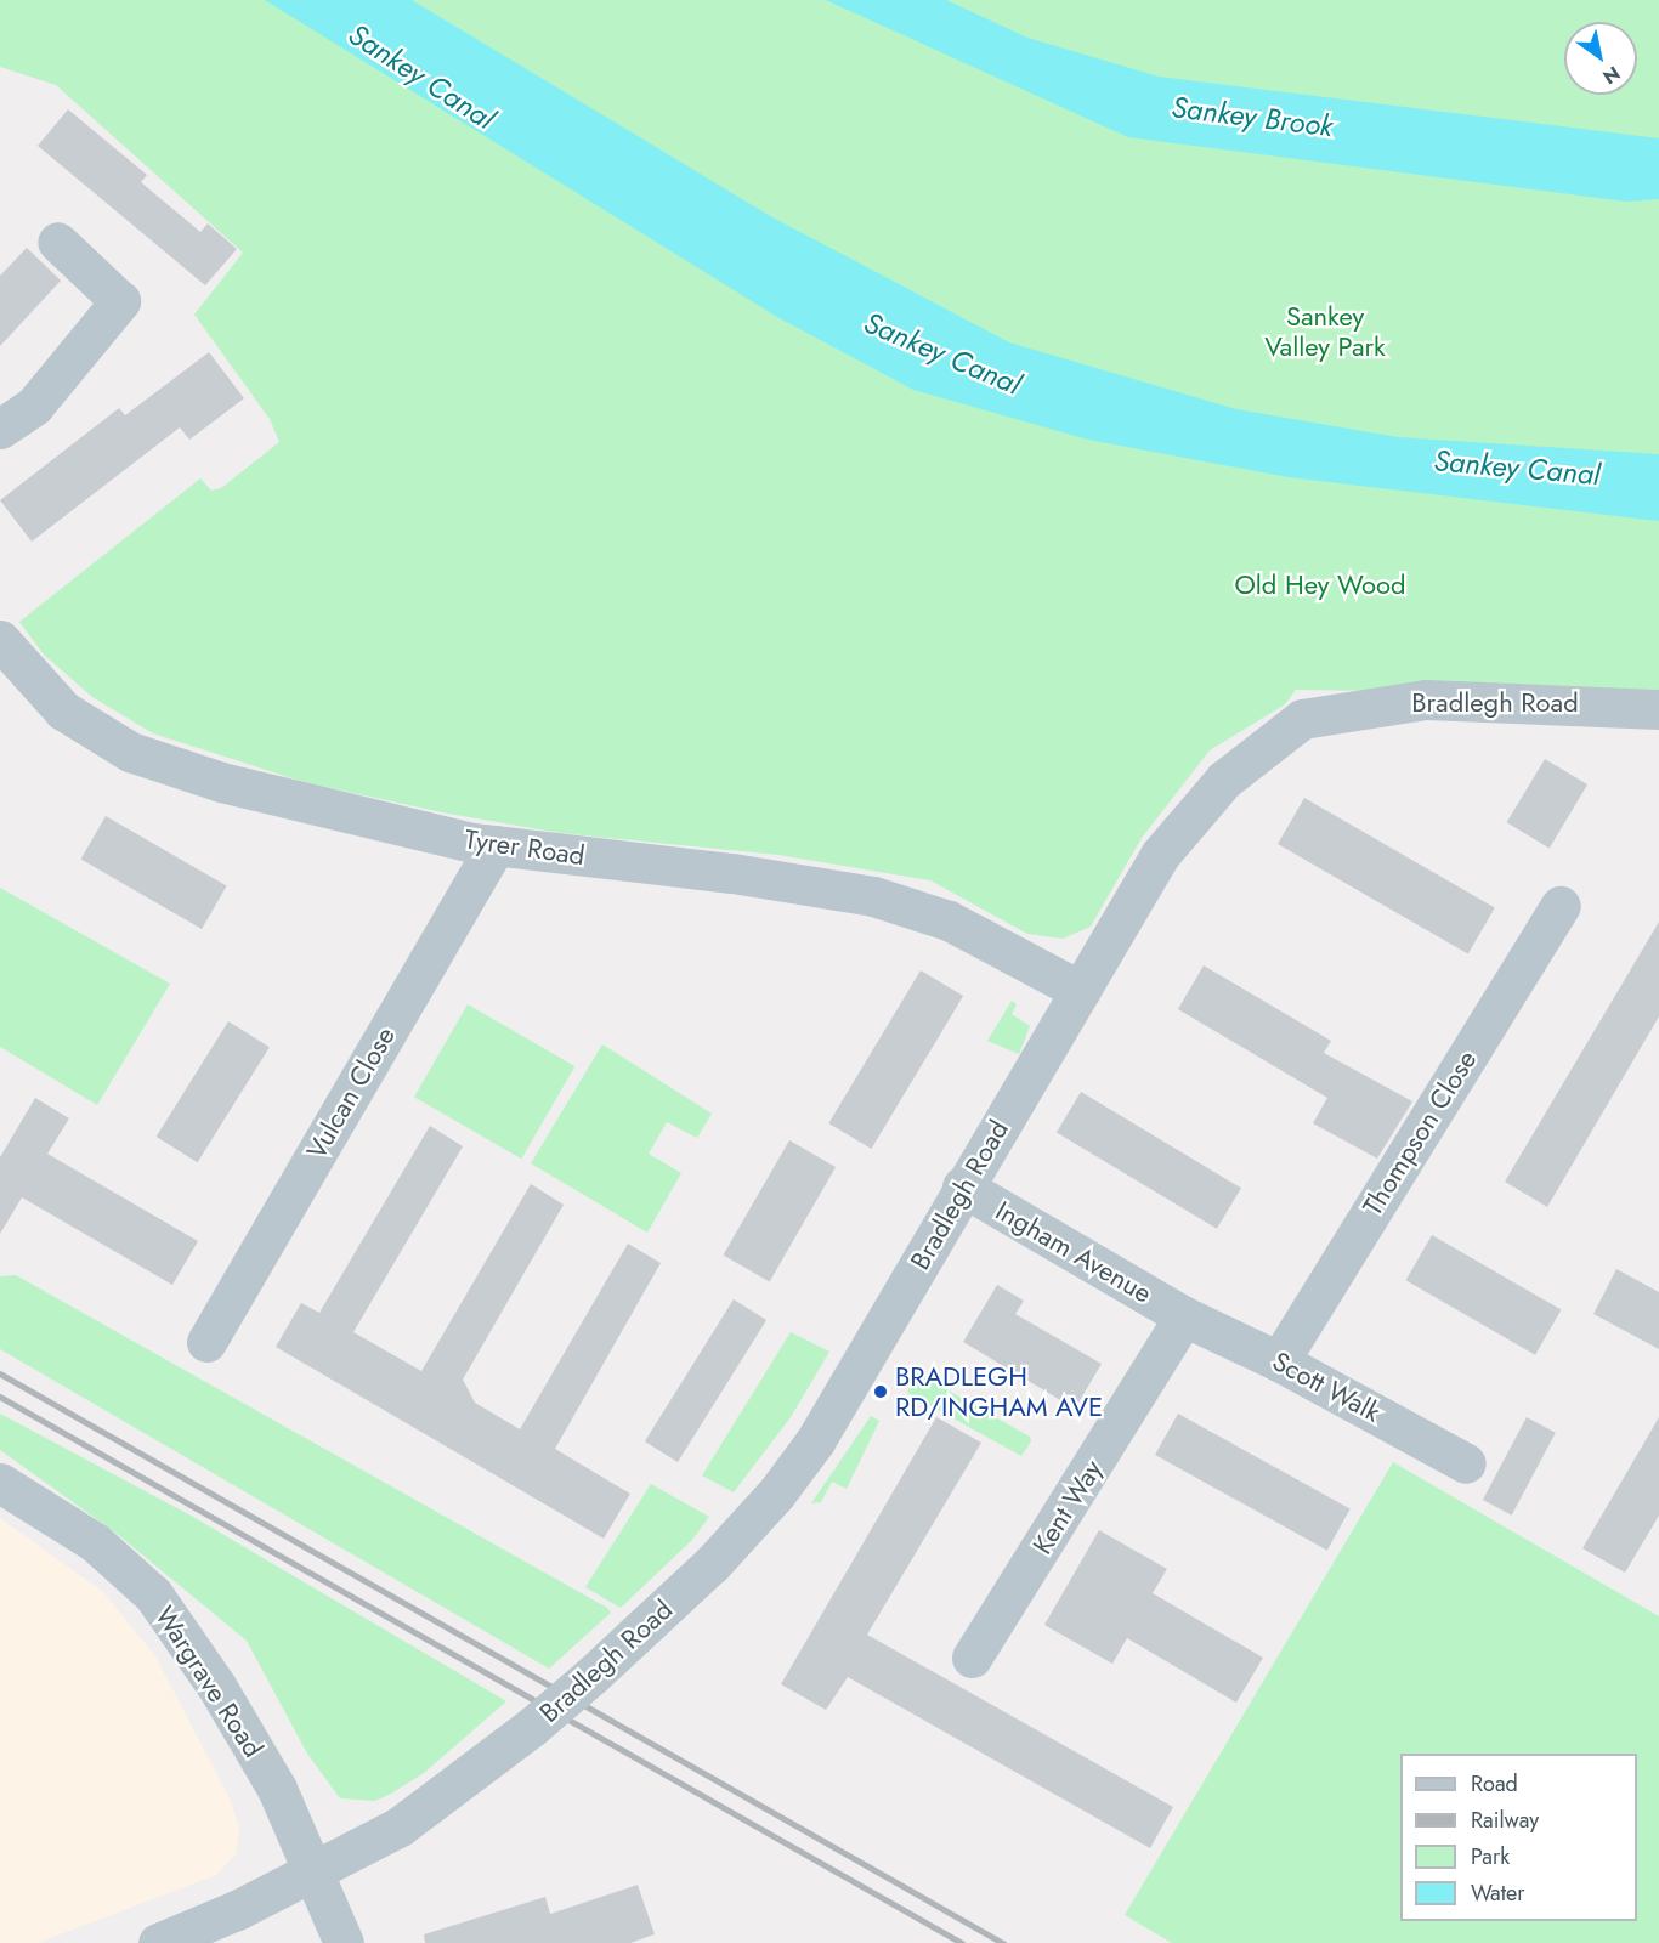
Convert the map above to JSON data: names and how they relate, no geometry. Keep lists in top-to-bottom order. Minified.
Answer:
{"streets":{"street":["Bradlegh Road","Tyrer Road","Vulcan Close","Thompson Close","Ingham Avenue","Scott Walk","Kent Way","Wargrave Road"]},"crossings":[["Bradlegh Road","Tyrer Road"],["Bradlegh Road","Ingham Avenue"],["Bradlegh Road","Wargrave Road"],["Tyrer Road","Vulcan Close"],["Thompson Close","Scott Walk"],["Ingham Avenue","Scott Walk"],["Ingham Avenue","Kent Way"],["Scott Walk","Kent Way"]],"water":["Sankey Canal","Sankey Brook"],"parks":["Sankey Valley Park","Old Hey Wood"],"places":["BRADLEGH RD/INGHAM AVE"],"legend":["Road","Railway","Park","Water"],"north":"bottom right"}
